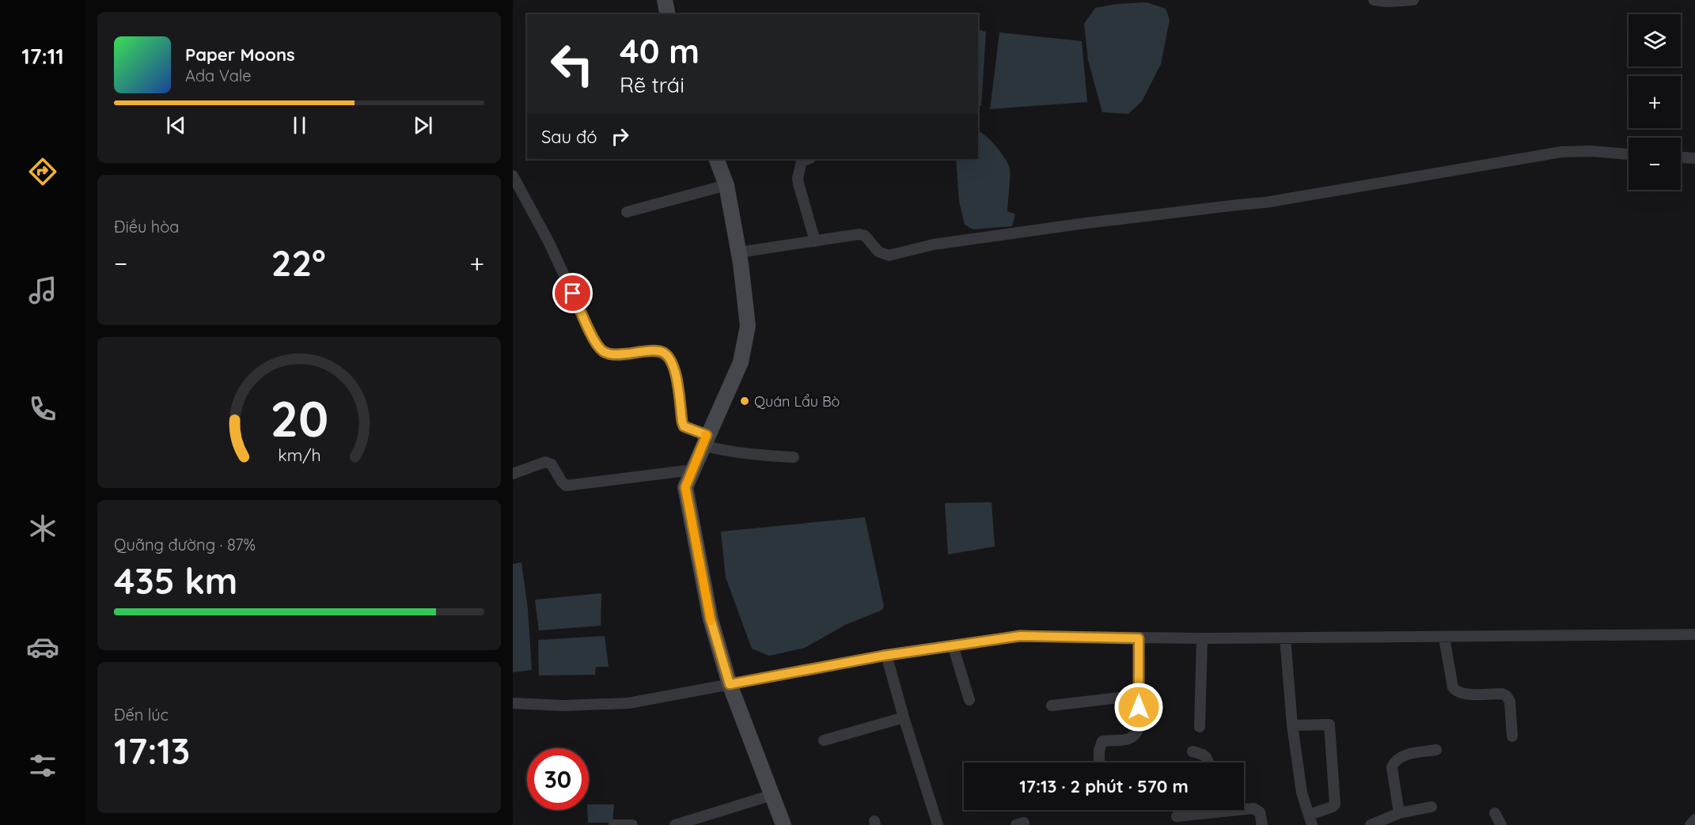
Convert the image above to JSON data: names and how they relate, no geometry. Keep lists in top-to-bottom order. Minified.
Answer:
{"places":["Quán Lẩu Bò"],"page":{"tabs":"17:11","map_buttons":["+","−"],"turn":["40 m","Rẽ trái"],"song":["Paper Moons","Ada Vale"],"then":"Sau đó","tile":["Điều hòa",["Quãng đường · 87%","435 km"],["Đến lúc","17:13"]],"heat":["−","22°","+"],"limit":"30","trip":"17:13 · 2 phút · 570 m","gauge":["20","km/h"]}}
